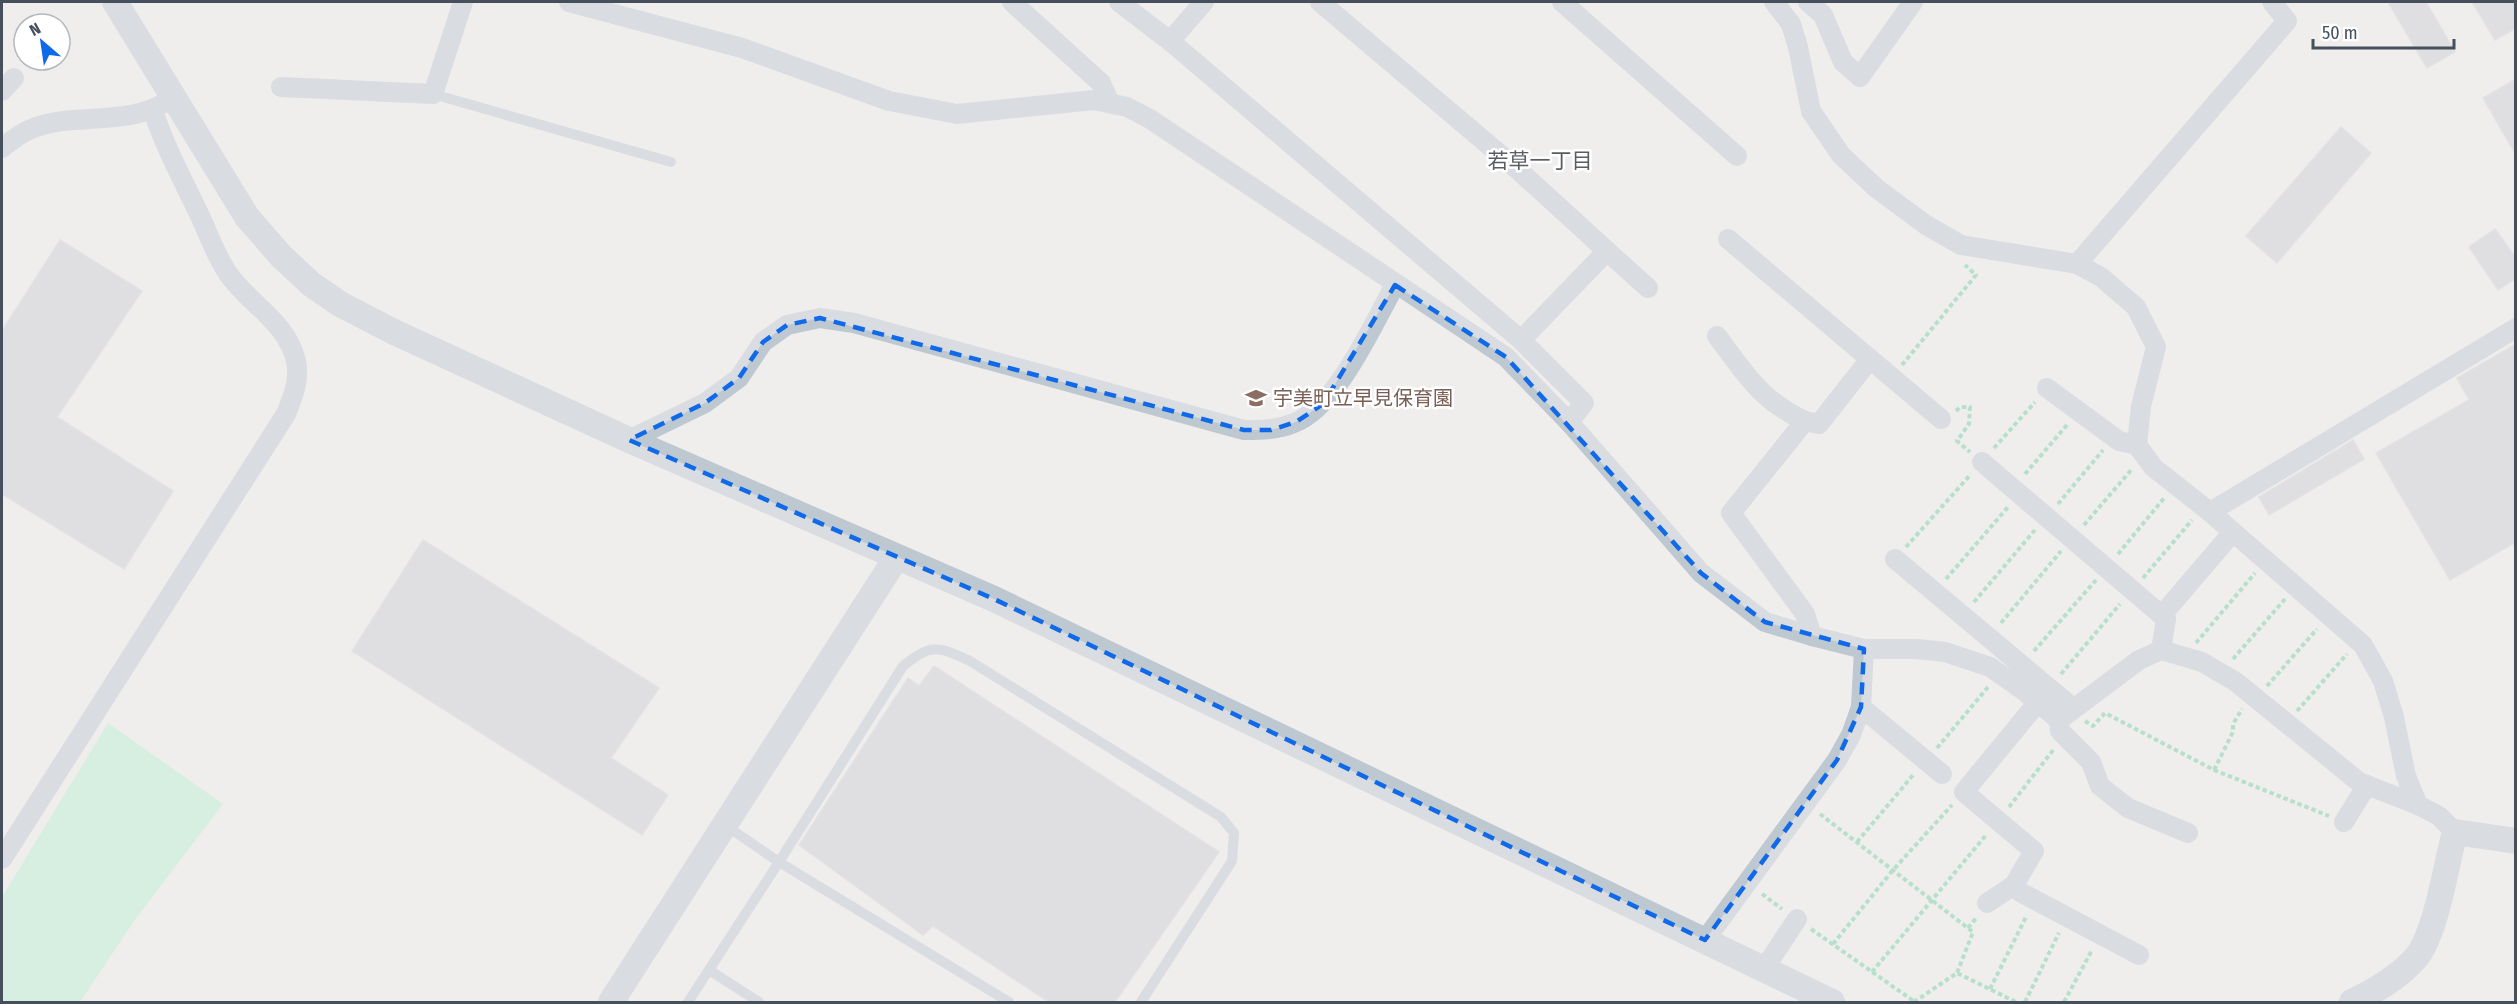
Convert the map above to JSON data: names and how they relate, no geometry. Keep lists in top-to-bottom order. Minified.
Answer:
{"districts":["若草一丁目"],"places":{"school or university":["宇美町立早見保育園"]},"scale_bar":"50 m","north":"top left"}
